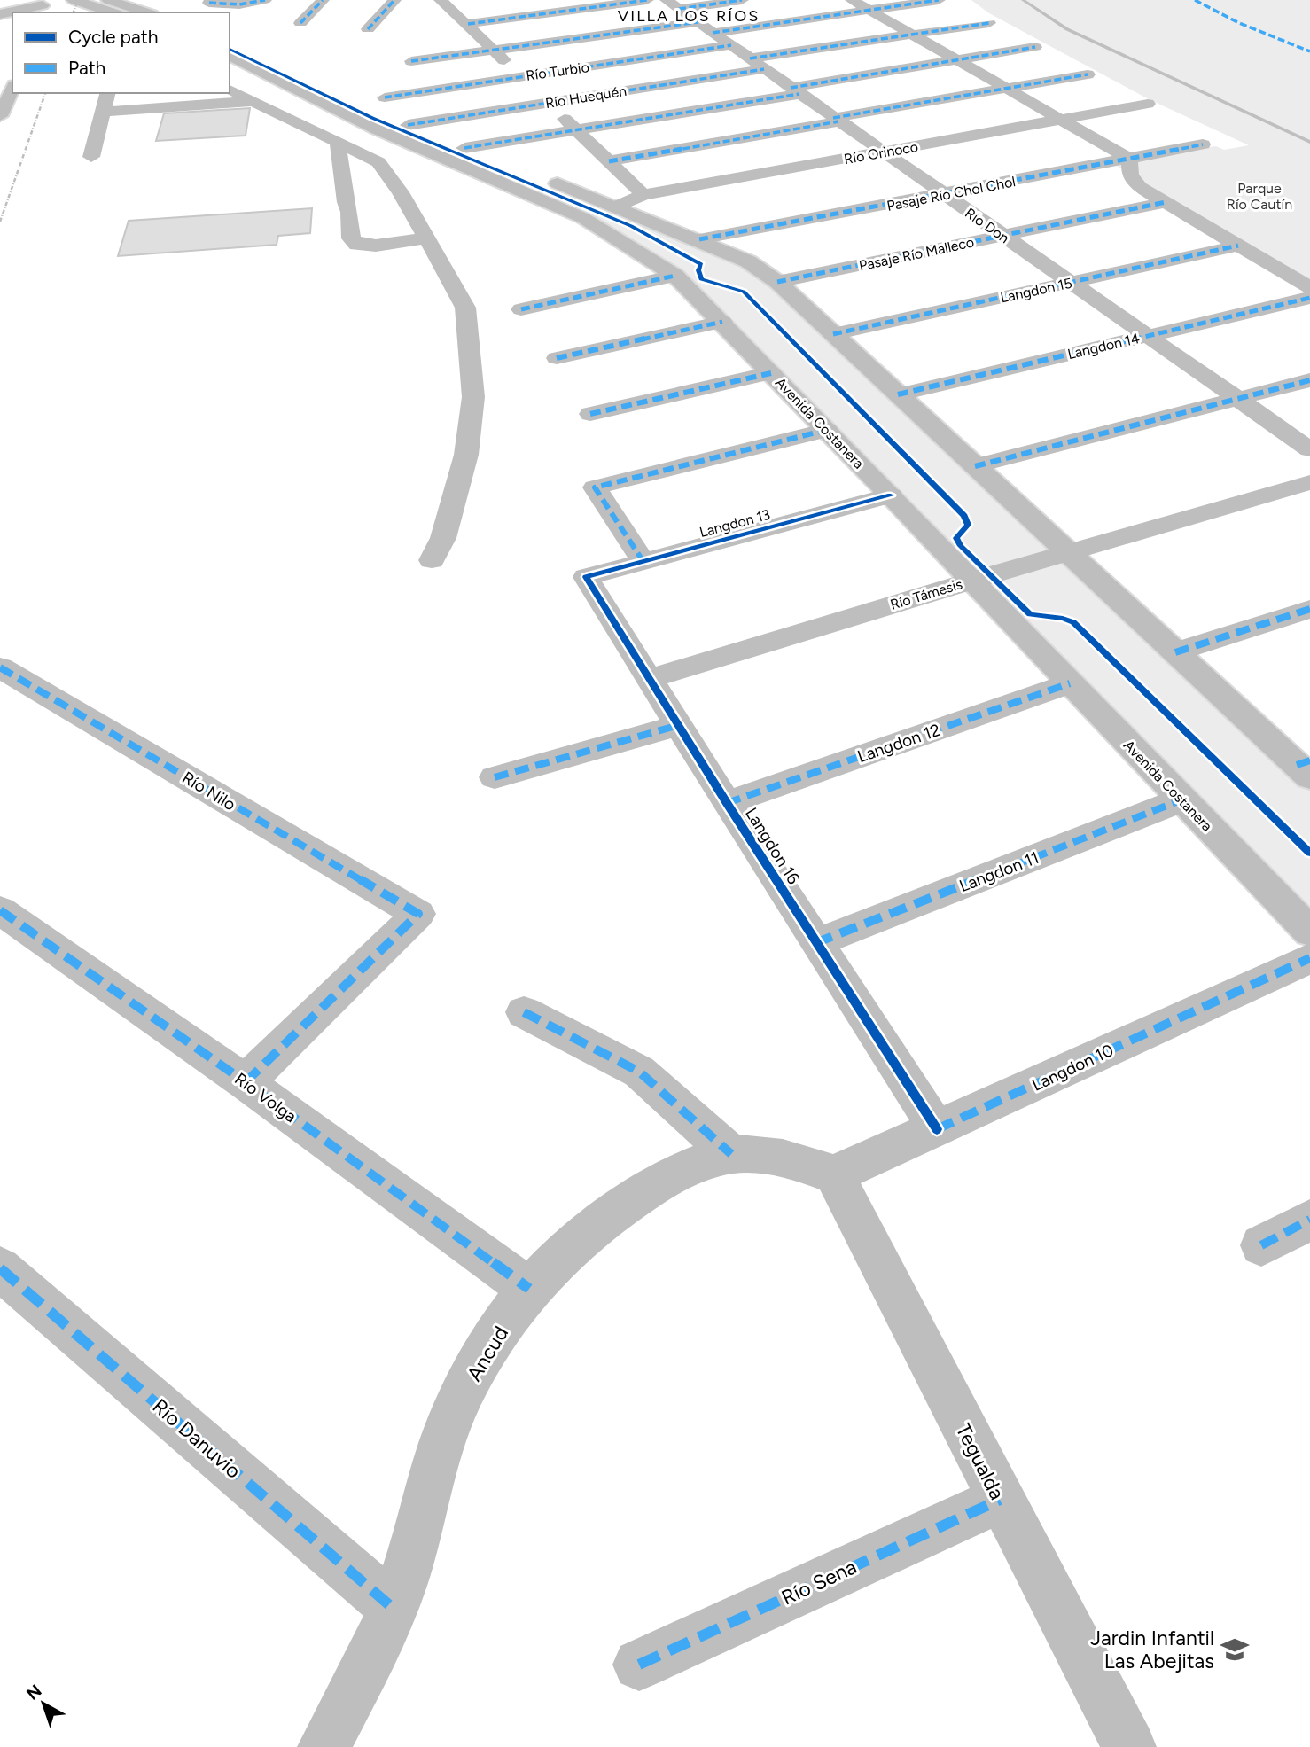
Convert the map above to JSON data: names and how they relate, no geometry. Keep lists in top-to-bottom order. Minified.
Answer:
{"streets":{"street":["Río Turbio","Río Huequén","Río Orinoco","Pasaje Río Chol Chol","Río Don","Pasaje Río Malleco","Langdon 15","Langdon 14","Avenida Costanera","Langdon 13","Río Támesis","Langdon 12","Río Nilo","Langdon 16","Langdon 11","Langdon 10","Río Volga","Ancud","Río Danuvio","Tegualda","Río Sena"]},"crossings":[["Río Turbio","Río Don"],["Río Huequén","Río Don"],["Río Orinoco","Río Don"],["Pasaje Río Chol Chol","Río Don"],["Río Don","Pasaje Río Malleco"],["Río Don","Langdon 15"],["Río Don","Langdon 14"],["Avenida Costanera","Langdon 13"],["Avenida Costanera","Río Támesis"],["Avenida Costanera","Langdon 12"],["Avenida Costanera","Langdon 11"],["Langdon 13","Langdon 16"],["Río Támesis","Langdon 16"],["Langdon 12","Langdon 16"],["Río Nilo","Río Volga"],["Langdon 16","Langdon 11"],["Langdon 16","Langdon 10"],["Langdon 10","Ancud"],["Langdon 10","Tegualda"],["Río Volga","Ancud"],["Ancud","Río Danuvio"],["Ancud","Tegualda"],["Tegualda","Río Sena"]],"districts":["VILLA LOS RÍOS"],"parks":["Parque Río Cautín"],"places":{"school or university":["Jardin Infantil Las Abejitas"]},"legend":["Cycle path","Path"],"north":"top left"}
